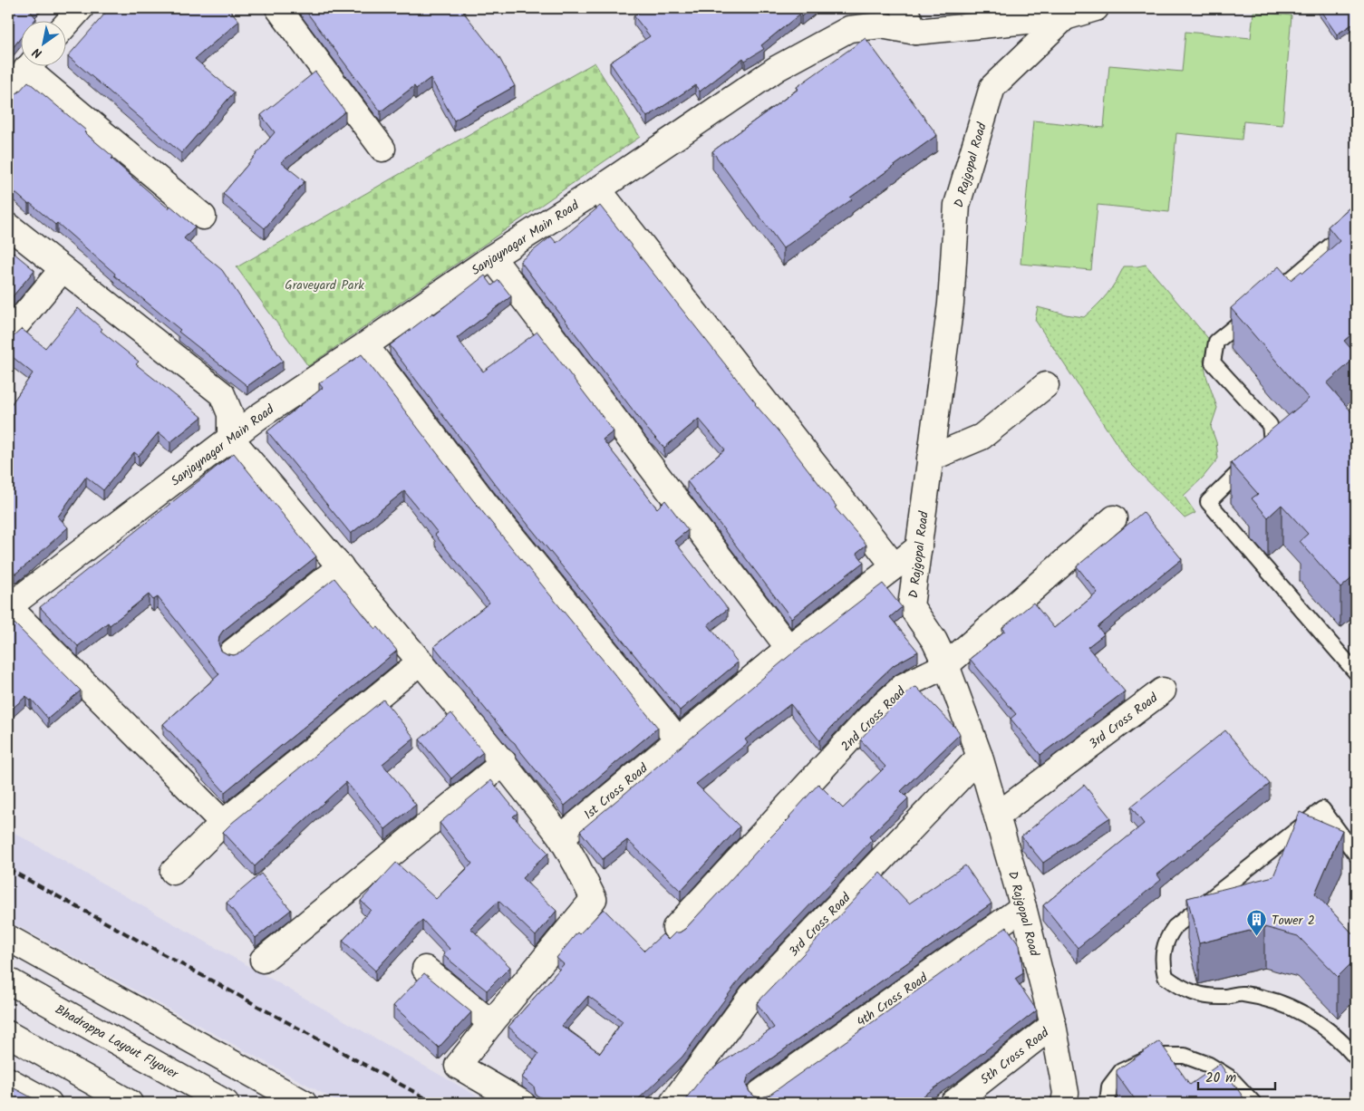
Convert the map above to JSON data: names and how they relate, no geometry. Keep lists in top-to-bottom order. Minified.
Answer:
{"streets":{"main road":["D Rajgopal Road","Sanjaynagar Main Road","2nd Cross Road","3rd Cross Road","1st Cross Road","4th Cross Road","Bhadrappa Layout Flyover","5th Cross Road"]},"crossings":[["D Rajgopal Road","Sanjaynagar Main Road"],["D Rajgopal Road","2nd Cross Road"],["D Rajgopal Road","3rd Cross Road"],["D Rajgopal Road","1st Cross Road"],["D Rajgopal Road","4th Cross Road"],["D Rajgopal Road","5th Cross Road"]],"parks":["Graveyard Park"],"places":{"building":["Tower 2"]},"scale_bar":"20 m","north":"bottom left"}
